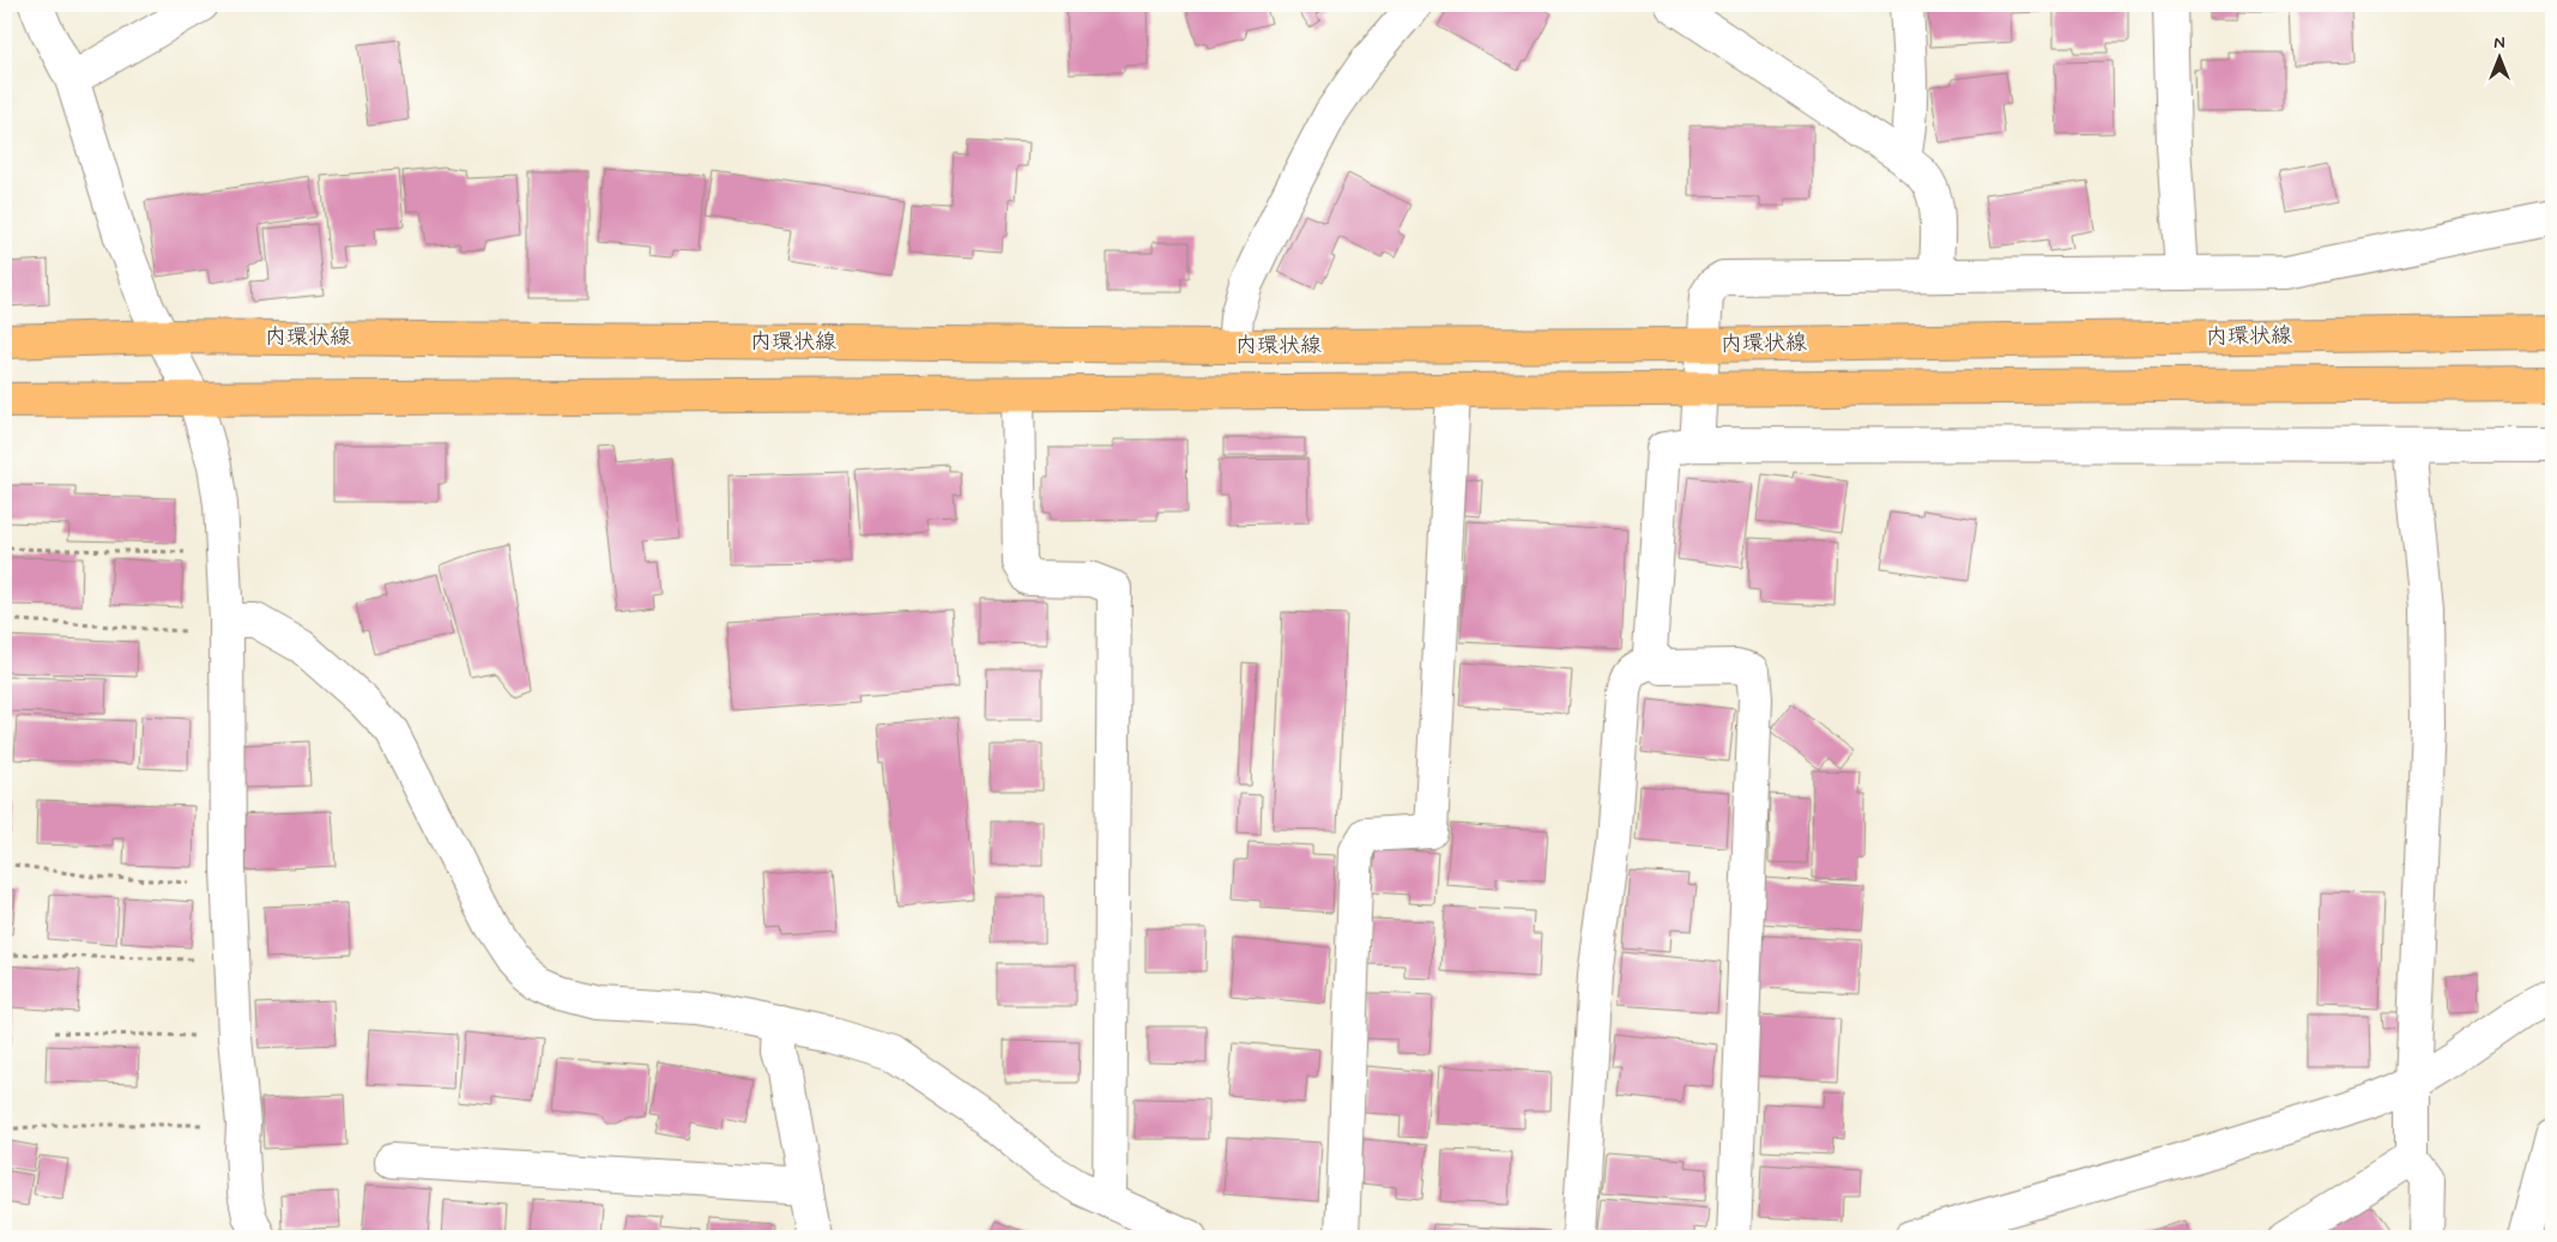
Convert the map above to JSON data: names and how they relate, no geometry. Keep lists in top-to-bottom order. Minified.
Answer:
{"streets":{"main road":["内環状線"]},"north":"top"}
